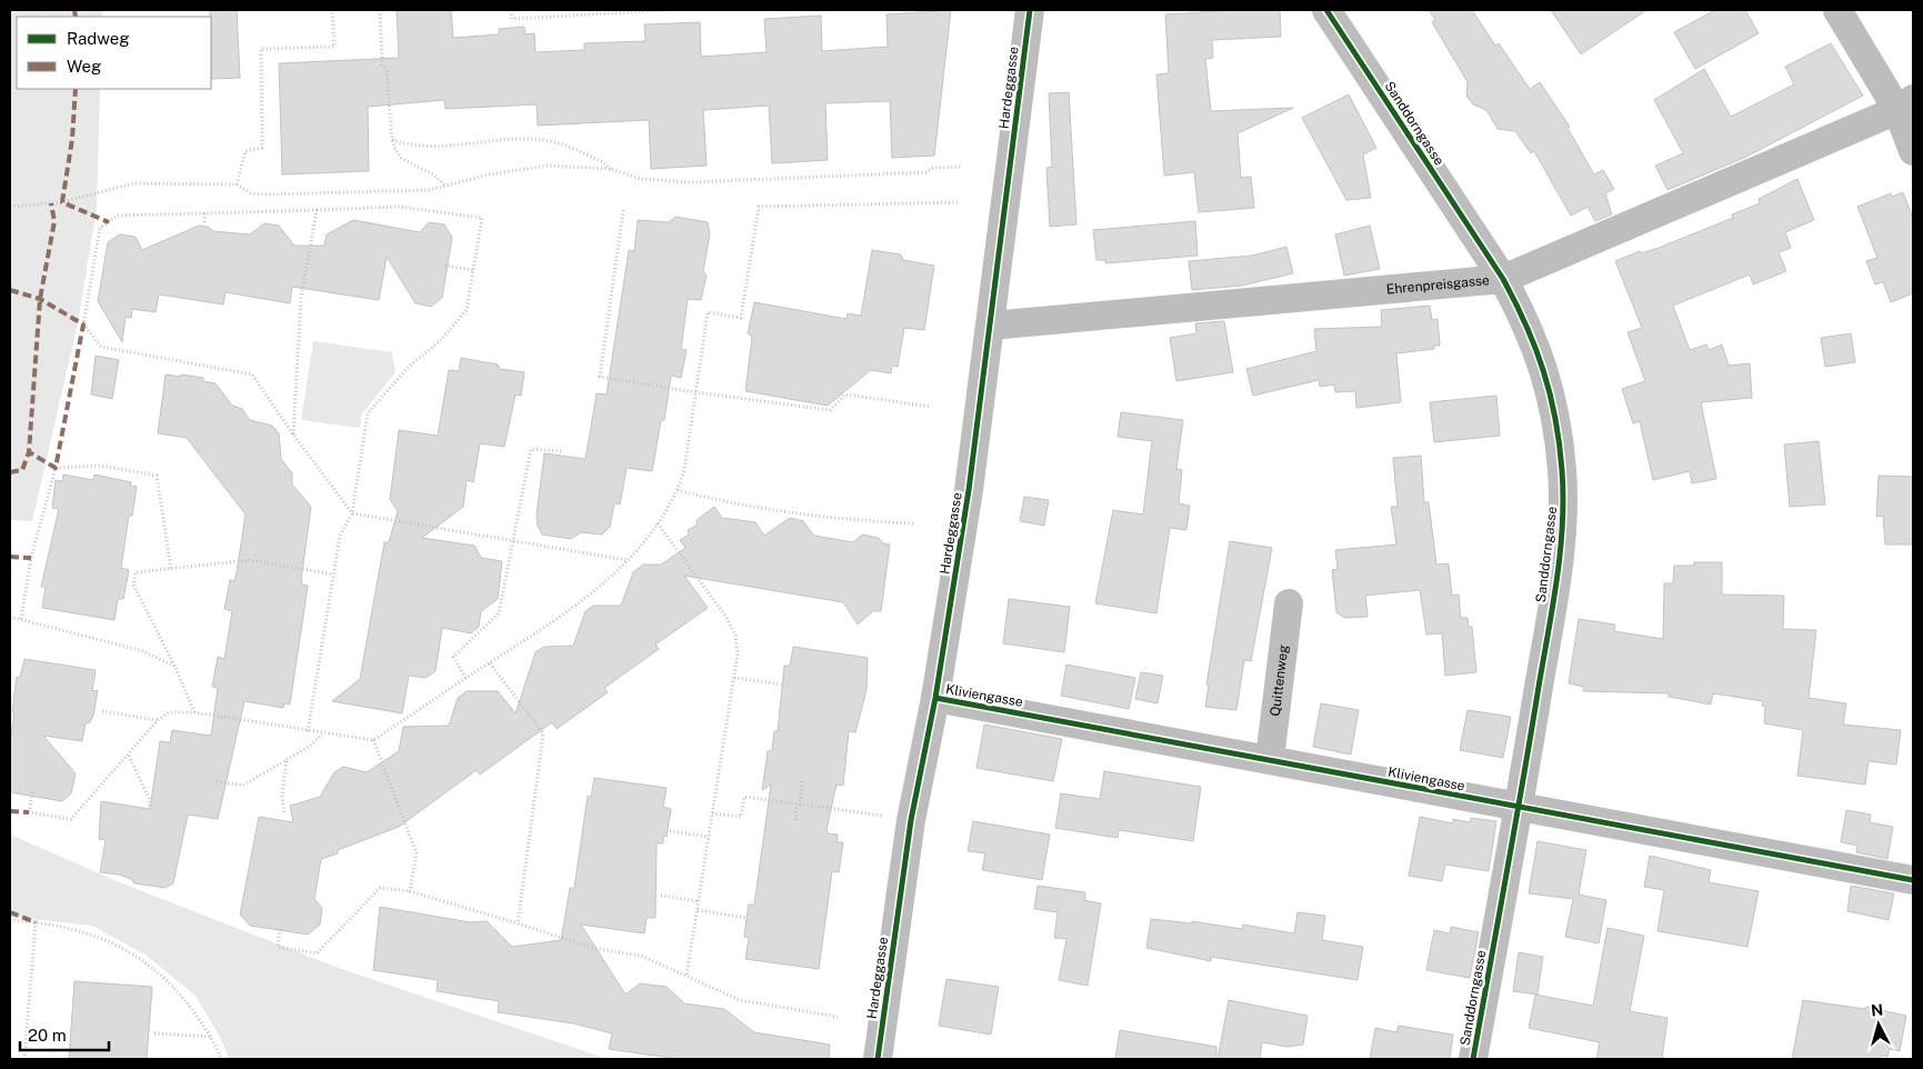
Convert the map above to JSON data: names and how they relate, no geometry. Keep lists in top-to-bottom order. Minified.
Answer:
{"streets":{"street":["Hardeggasse","Sanddorngasse","Ehrenpreisgasse","Quittenweg","Kliviengasse"]},"crossings":[["Hardeggasse","Ehrenpreisgasse"],["Hardeggasse","Kliviengasse"],["Sanddorngasse","Ehrenpreisgasse"],["Sanddorngasse","Kliviengasse"],["Quittenweg","Kliviengasse"]],"legend":["Radweg","Weg"],"scale_bar":"20 m","north":"top"}
